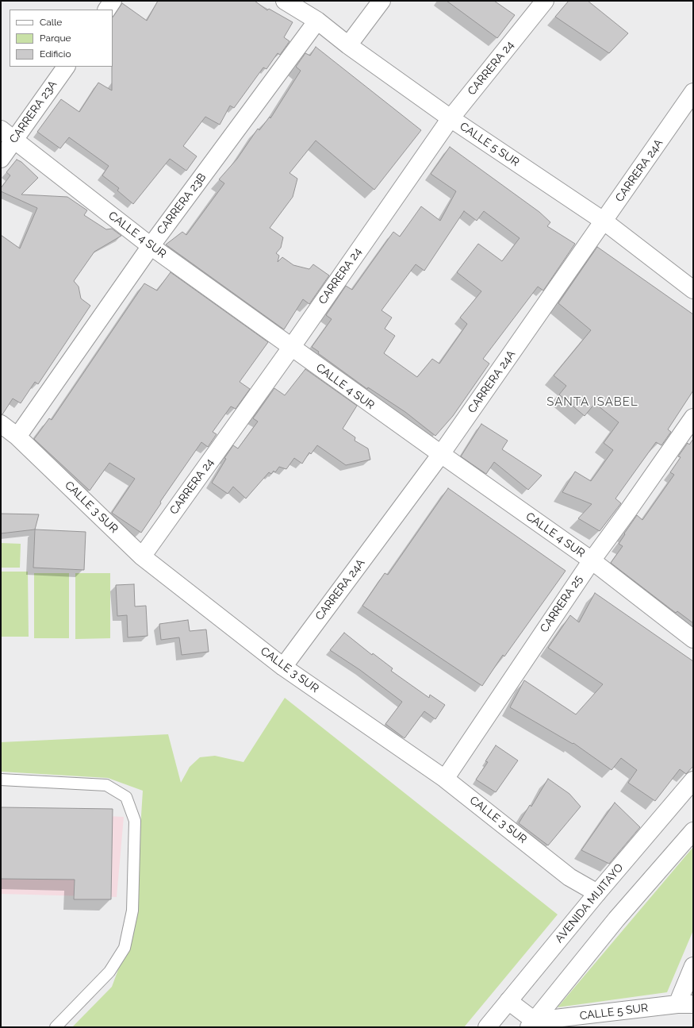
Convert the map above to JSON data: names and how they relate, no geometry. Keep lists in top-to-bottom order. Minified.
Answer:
{"streets":{"street":["CARRERA 24","CARRERA 23A","CALLE 5 SUR","CARRERA 24A","CARRERA 23B","CALLE 4 SUR","CALLE 3 SUR","CARRERA 25","AVENIDA MIJITAYO"]},"crossings":[["CARRERA 24","CALLE 5 SUR"],["CARRERA 24","CALLE 4 SUR"],["CARRERA 24","CALLE 3 SUR"],["CARRERA 23A","CALLE 4 SUR"],["CALLE 5 SUR","CARRERA 24A"],["CALLE 5 SUR","CARRERA 23B"],["CARRERA 24A","CALLE 4 SUR"],["CARRERA 24A","CALLE 3 SUR"],["CARRERA 23B","CALLE 4 SUR"],["CARRERA 23B","CALLE 3 SUR"],["CALLE 4 SUR","CARRERA 25"],["CALLE 3 SUR","CARRERA 25"],["CALLE 3 SUR","AVENIDA MIJITAYO"]],"districts":["SANTA ISABEL"],"legend":["Calle","Parque","Edificio"]}
